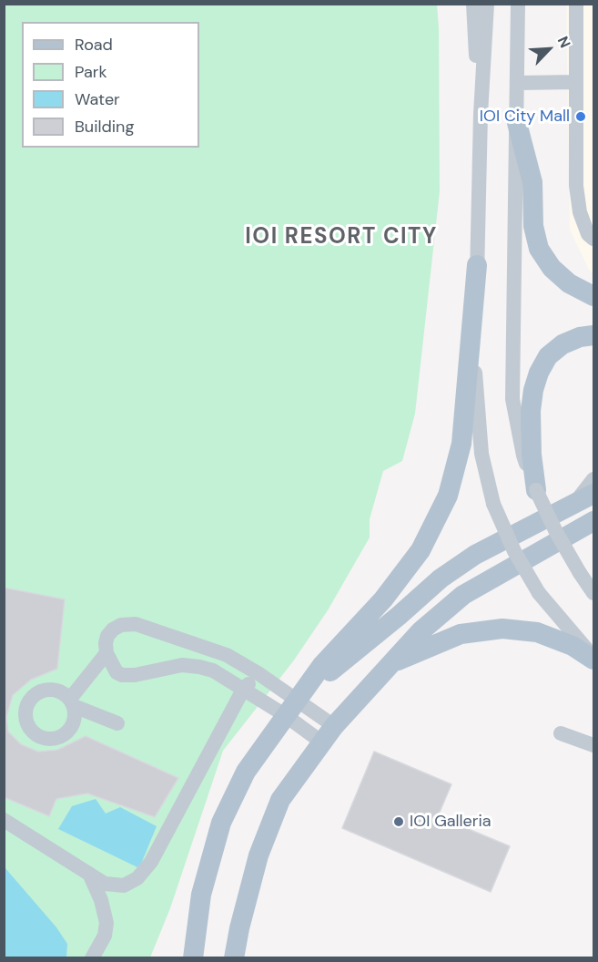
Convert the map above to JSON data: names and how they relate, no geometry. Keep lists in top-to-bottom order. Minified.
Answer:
{"districts":["IOI RESORT CITY"],"places":["IOI City Mall","IOI Galleria"],"legend":["Road","Park","Water","Building"],"north":"top right"}
